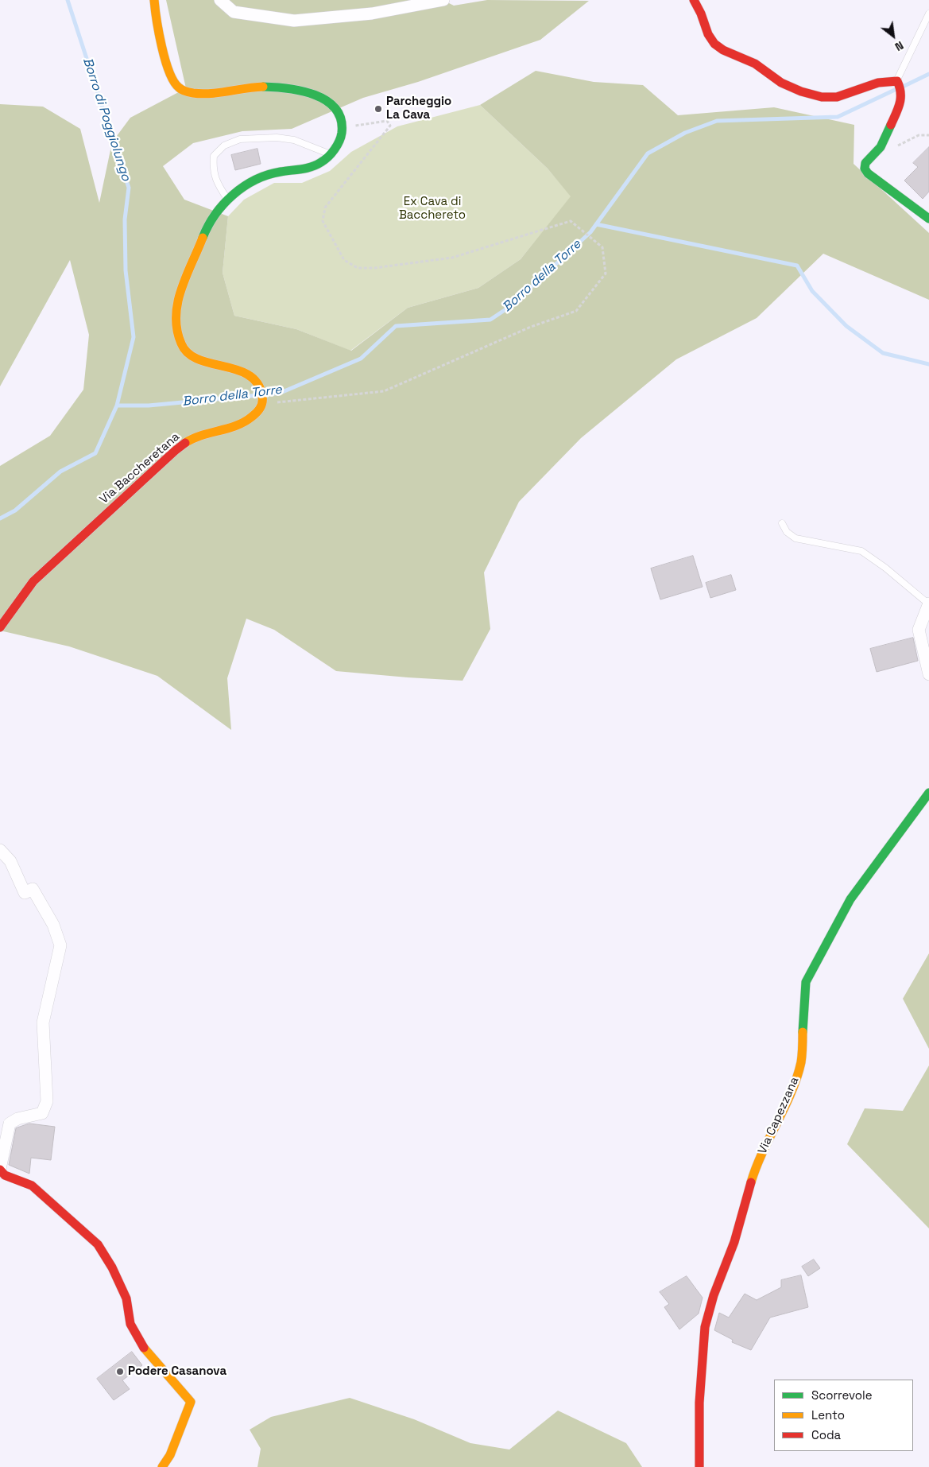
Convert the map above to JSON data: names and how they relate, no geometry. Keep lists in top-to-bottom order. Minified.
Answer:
{"streets":{"street":["Via Baccheretana","Via Capezzana"]},"water":["Borro di Poggiolungo","Borro della Torre"],"parks":["Ex Cava di Bacchereto"],"places":["Parcheggio La Cava","Podere Casanova"],"legend":["Scorrevole","Lento","Coda"],"north":"bottom right"}
